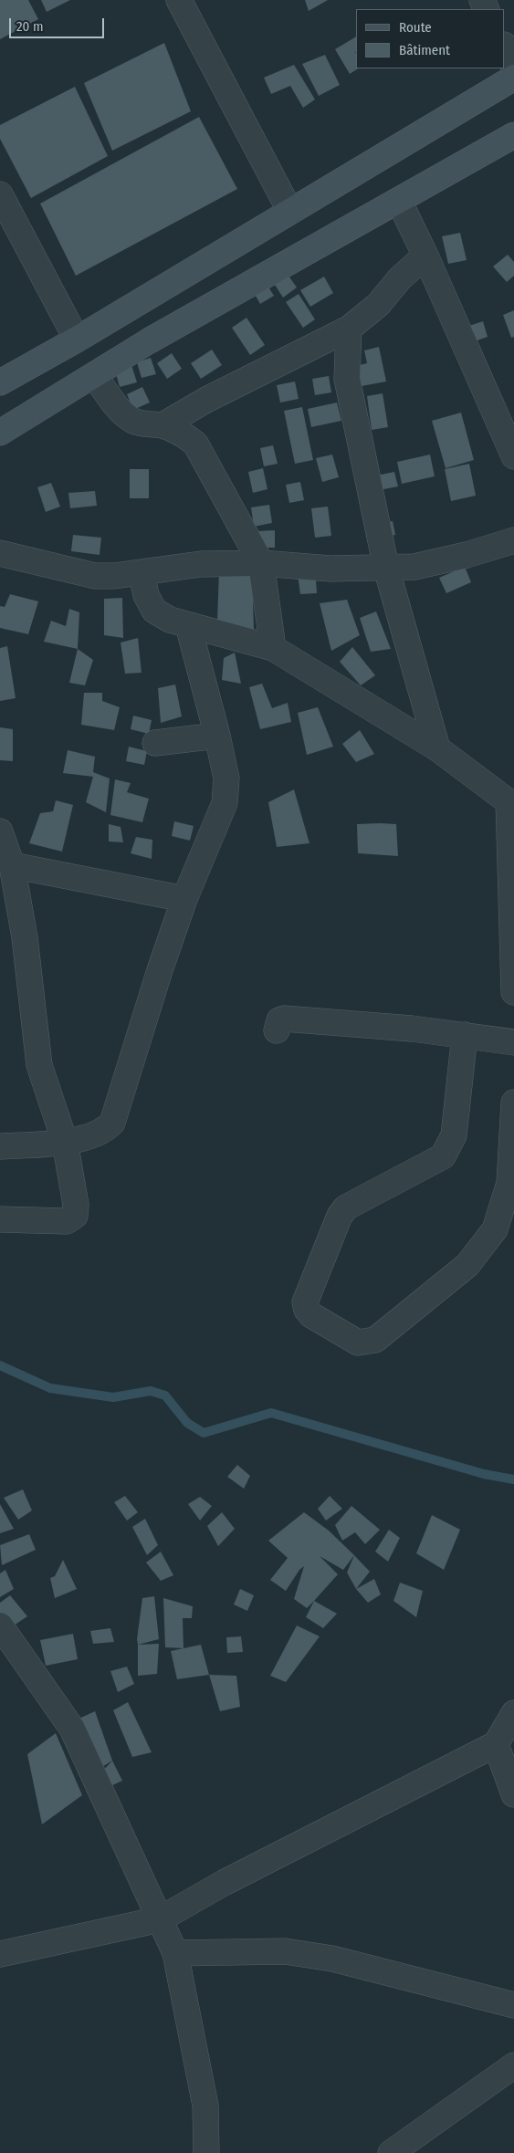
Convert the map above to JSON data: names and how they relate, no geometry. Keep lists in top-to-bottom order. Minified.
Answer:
{"legend":["Route","Bâtiment"],"scale_bar":"20 m"}
